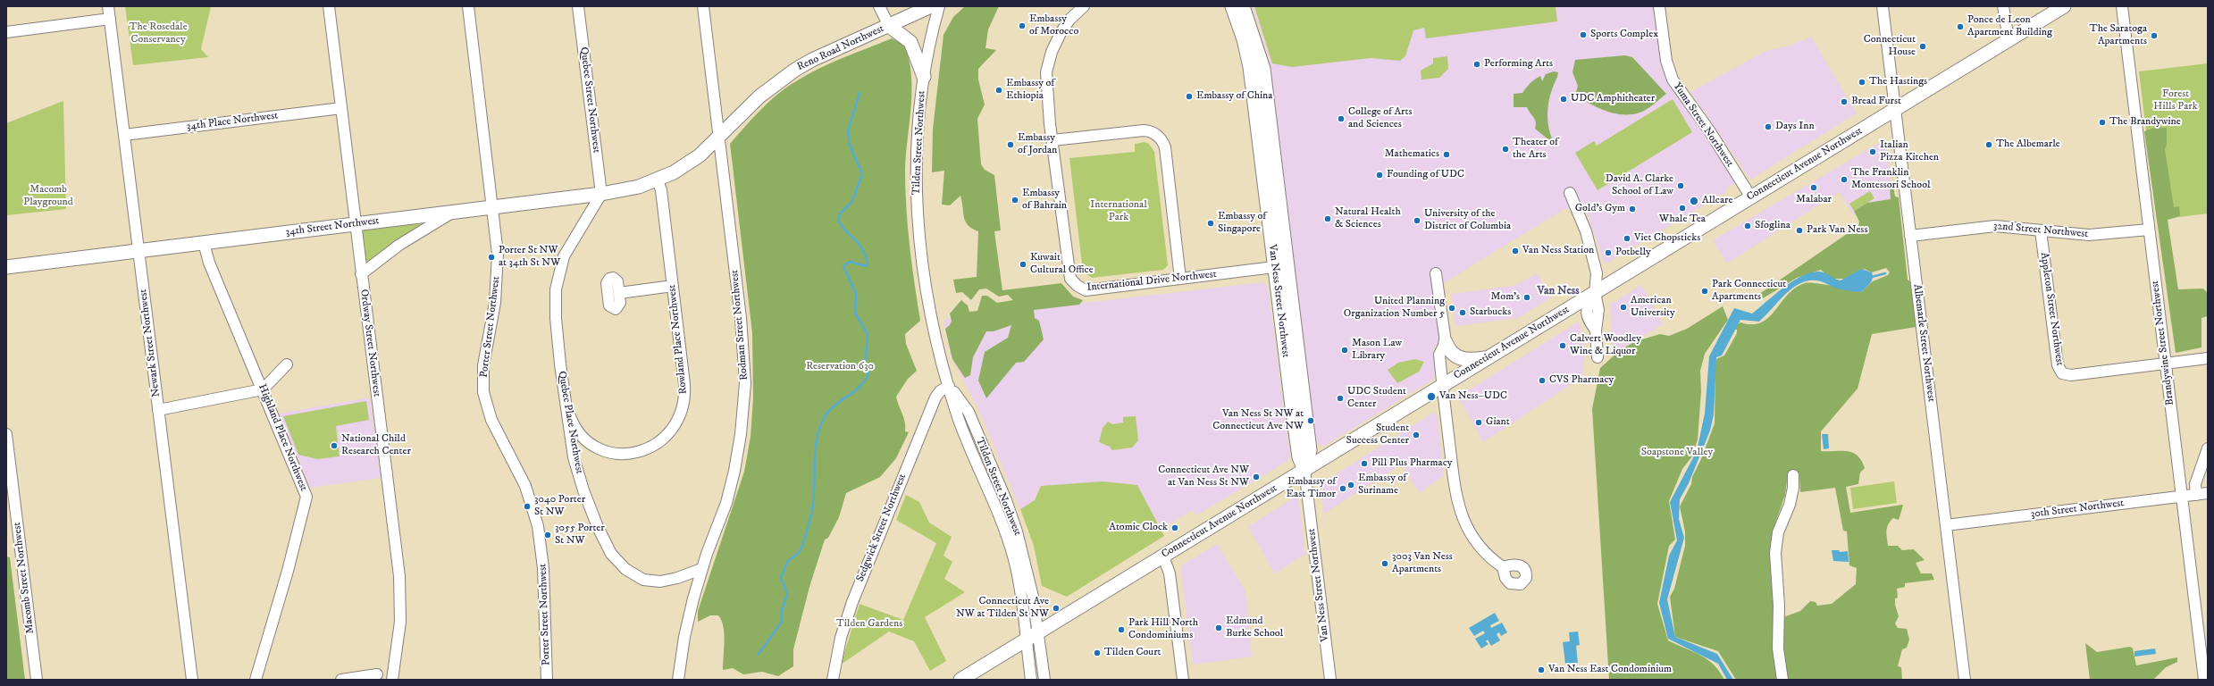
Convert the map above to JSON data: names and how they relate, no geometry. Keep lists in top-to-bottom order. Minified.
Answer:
{"streets":{"main road":["Reno Road Northwest","Connecticut Avenue Northwest","34th Street Northwest","Van Ness Street Northwest"],"street":["Quebec Street Northwest","34th Place Northwest","Yuma Street Northwest","Tilden Street Northwest","32nd Street Northwest","International Drive Northwest","Appleton Street Northwest","Rodman Street Northwest","Porter Street Northwest","Rowland Place Northwest","Newark Street Northwest","Ordway Street Northwest","Albemarle Street Northwest","Brandywine Street Northwest","Quebec Place Northwest","Highland Place Northwest","30th Street Northwest","Sedgwick Street Northwest","Macomb Street Northwest"]},"crossings":[["Reno Road Northwest","34th Street Northwest"],["Reno Road Northwest","Rodman Street Northwest"],["Reno Road Northwest","Rowland Place Northwest"],["Quebec Street Northwest","34th Street Northwest"],["Quebec Street Northwest","Quebec Place Northwest"],["34th Place Northwest","Newark Street Northwest"],["34th Place Northwest","Ordway Street Northwest"],["Yuma Street Northwest","Connecticut Avenue Northwest"],["Tilden Street Northwest","Connecticut Avenue Northwest"],["Tilden Street Northwest","Sedgwick Street Northwest"],["Connecticut Avenue Northwest","Van Ness Street Northwest"],["Connecticut Avenue Northwest","Albemarle Street Northwest"],["34th Street Northwest","Porter Street Northwest"],["34th Street Northwest","Rowland Place Northwest"],["34th Street Northwest","Newark Street Northwest"],["34th Street Northwest","Ordway Street Northwest"],["34th Street Northwest","Quebec Place Northwest"],["34th Street Northwest","Highland Place Northwest"],["32nd Street Northwest","Appleton Street Northwest"],["32nd Street Northwest","Albemarle Street Northwest"],["32nd Street Northwest","Brandywine Street Northwest"],["International Drive Northwest","Van Ness Street Northwest"],["Appleton Street Northwest","Brandywine Street Northwest"],["Rodman Street Northwest","Quebec Place Northwest"],["Rowland Place Northwest","Quebec Place Northwest"],["Albemarle Street Northwest","30th Street Northwest"],["Brandywine Street Northwest","30th Street Northwest"]],"districts":["Van Ness"],"parks":["The Rosedale Conservancy","Forest Hills Park","Macomb Playground","International Park","Reservation 630","Soapstone Valley","Tilden Gardens"],"places":["Embassy of Morocco","Ponce de Leon Apartment Building","Sports Complex","The Saratoga Apartments","Connecticut House","Performing Arts","The Hastings","Embassy of Ethiopia","Embassy of China","UDC Amphitheater","Bread Furst","College of Arts and Sciences","The Brandywine","Days Inn","Embassy of Jordan","The Albemarle","Theater of the Arts","Italian Pizza Kitchen","Mathematics","Founding of UDC","The Franklin Montessori School","David A. Clarke School of Law","Malabar","Embassy of Bahrain","Allcare","Whale Tea","Gold's Gym","Natural Health & Sciences","University of the District of Columbia","Embassy of Singapore","Sfoglina","Park Van Ness","Viet Chopsticks","Van Ness Station","Potbelly","Porter St NW at 34th St NW","Kuwait Cultural Office","Park Connecticut Apartments","Mom's","American University","United Planning Organization Number 5","Starbucks","Calvert Woodley Wine & Liquor","Mason Law Library","CVS Pharmacy","Van Ness–UDC","UDC Student Center","Van Ness St NW at Connecticut Ave NW","Giant","Student Success Center","National Child Research Center","Pill Plus Pharmacy","Connecticut Ave NW at Van Ness St NW","Embassy of Suriname","Embassy of East Timor","3040 Porter St NW","Atomic Clock","3055 Porter St NW","3003 Van Ness Apartments","Connecticut Ave NW at Tilden St NW","Edmund Burke School","Park Hill North Condominiums","Tilden Court","Van Ness East Condominium"]}
